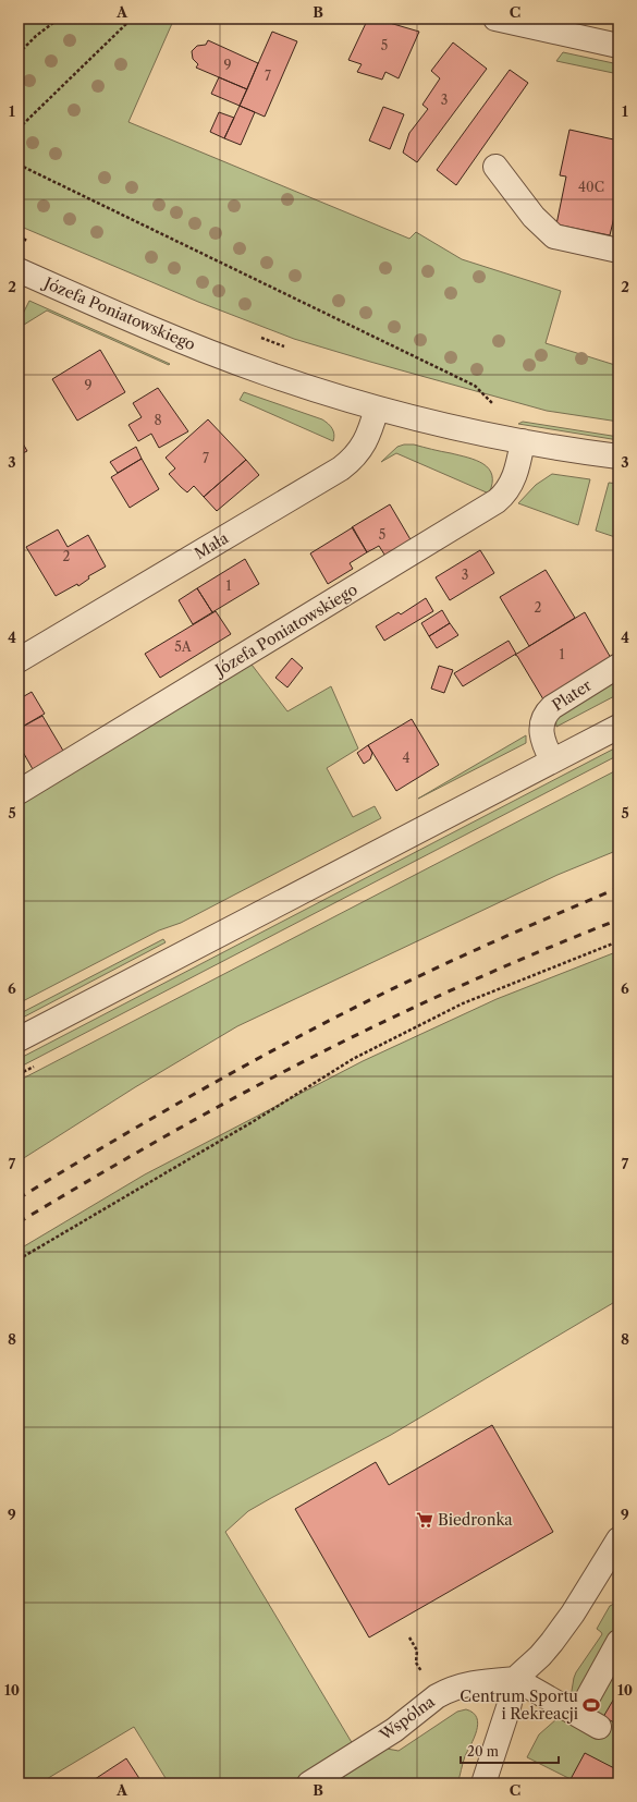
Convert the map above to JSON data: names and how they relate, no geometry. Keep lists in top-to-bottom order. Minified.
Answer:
{"streets":{"street":["Józefa Poniatowskiego","Mała","Plater","Wspólna"]},"crossings":[["Józefa Poniatowskiego","Mała"]],"places":{"supermarket":["Biedronka"],"sports":["Centrum Sportu i Rekreacji"]},"house_numbers":["5","9","7","3","40C","9","8","7","5","2","3","1","2","5A","1","4"],"scale_bar":"20 m","grid":{"columns":["A","B","C"],"rows":["1","2","3","4","5","6","7","8","9","10"]}}
